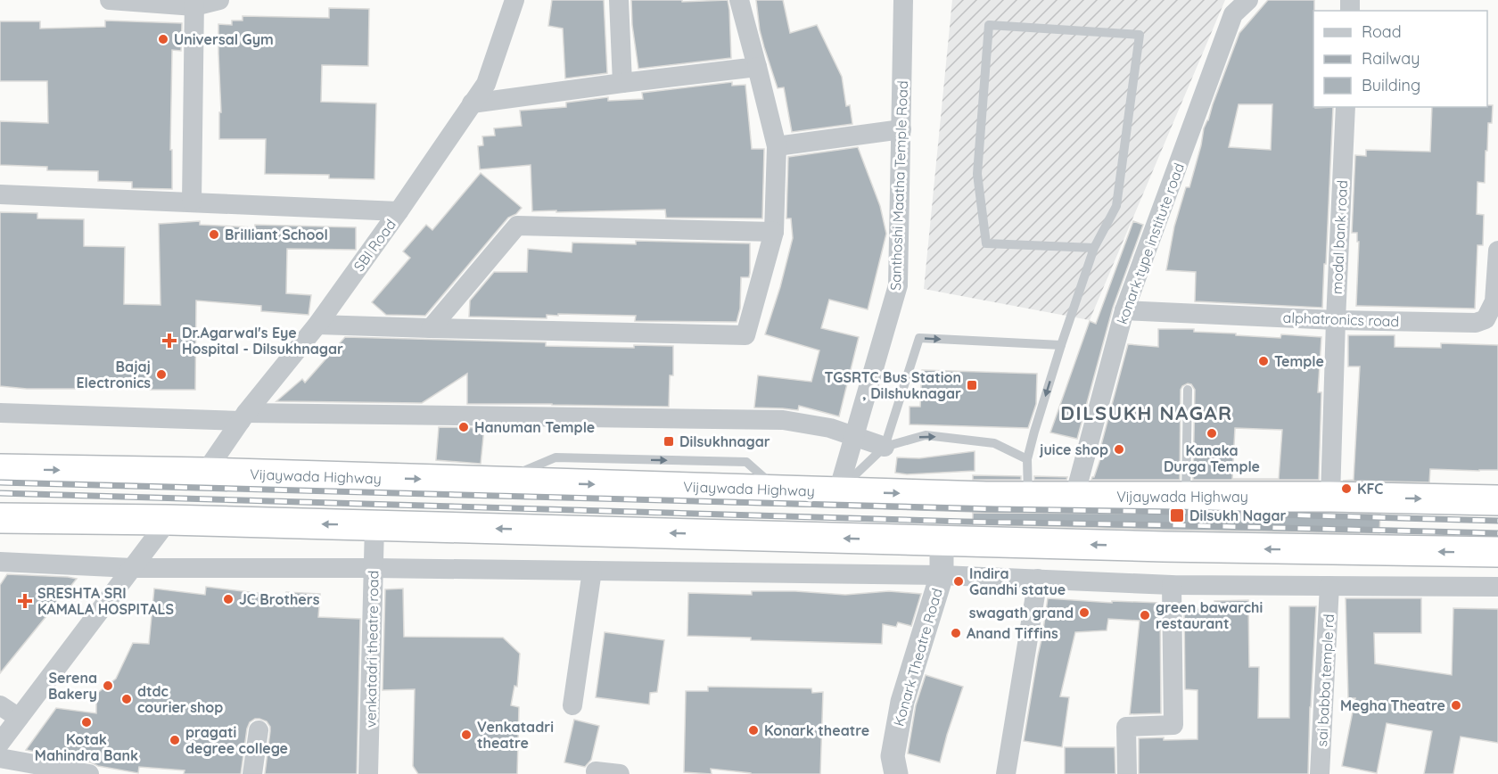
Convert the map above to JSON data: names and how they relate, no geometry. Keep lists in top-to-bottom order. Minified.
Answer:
{"streets":{"highway":["Vijaywada Highway"],"street":["Santhoshi Maatha Temple Road","modal bank road","konark type institute road","SBI Road","alphatronics road","venkatadri theatre road","Konark Theatre Road","sai babba temple rd"]},"crossings":[["Santhoshi Maatha Temple Road","Vijaywada Highway"],["modal bank road","alphatronics road"],["modal bank road","Vijaywada Highway"],["konark type institute road","alphatronics road"],["konark type institute road","Vijaywada Highway"],["SBI Road","Vijaywada Highway"]],"districts":["DILSUKH NAGAR"],"places":{"other":["Universal Gym","Brilliant School","Temple","Bajaj Electronics","Hanuman Temple","Kanaka Durga Temple","juice shop","KFC","Indira Gandhi statue","JC Brothers","swagath grand","green bawarchi restaurant","Anand Tiffins","Serena Bakery","dtdc courier shop","Megha Theatre","Kotak Mahindra Bank","Konark theatre","Venkatadri theatre","pragati degree college"],"health":["Dr.Agarwal's Eye Hospital - Dilsukhnagar","SRESHTA SRI KAMALA HOSPITALS"],"transit":["TGSRTC Bus Station , Dilshuknagar","Dilsukhnagar","Dilsukh Nagar"]},"legend":["Road","Railway","Building"]}
